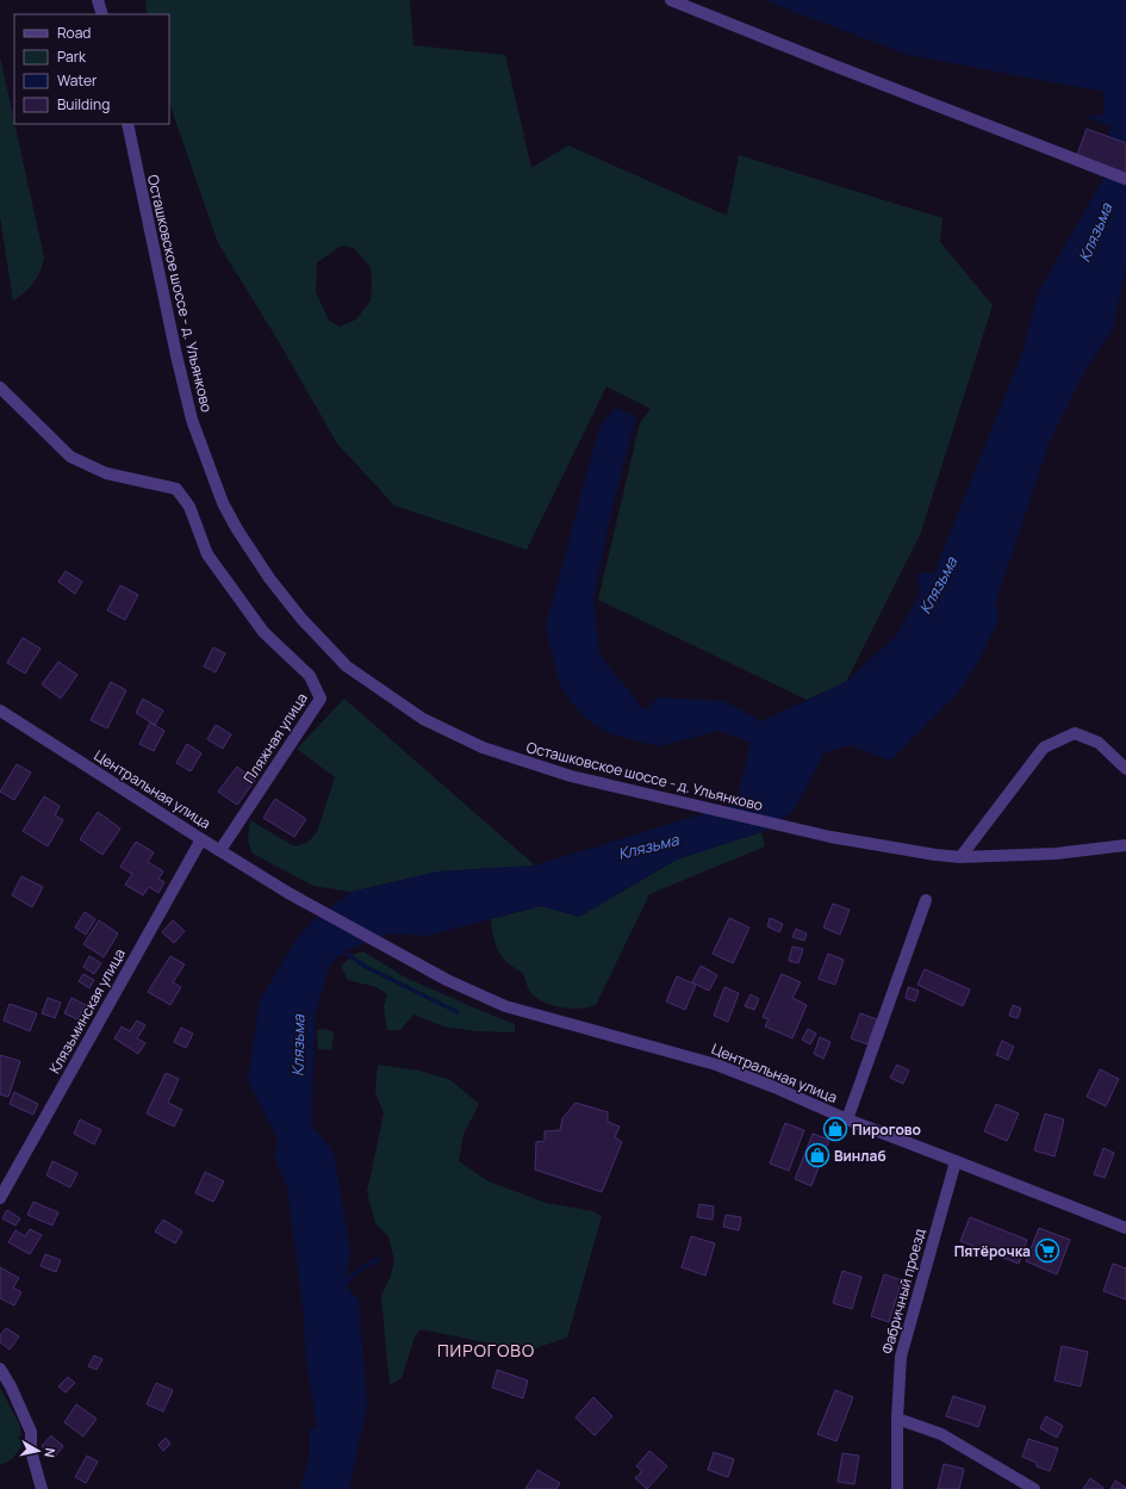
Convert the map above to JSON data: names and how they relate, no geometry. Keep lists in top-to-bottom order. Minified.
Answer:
{"streets":{"street":["Осташковское шоссе - д. Ульянково","Пляжная улица","Центральная улица","Клязьминская улица","Фабричный проезд"]},"crossings":[["Пляжная улица","Центральная улица"],["Центральная улица","Клязьминская улица"],["Центральная улица","Фабричный проезд"]],"districts":["ПИРОГОВО"],"water":["Клязьма"],"places":{"shop":["Пирогово","Винлаб"],"supermarket":["Пятёрочка"]},"legend":["Road","Park","Water","Building"],"north":"right"}
